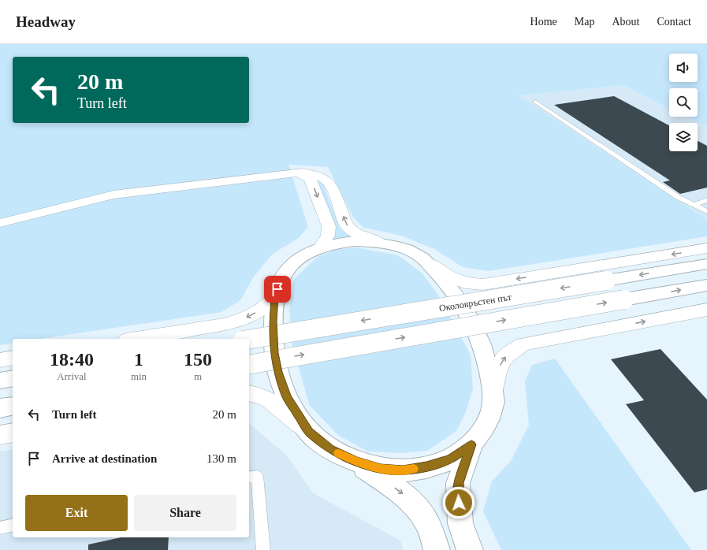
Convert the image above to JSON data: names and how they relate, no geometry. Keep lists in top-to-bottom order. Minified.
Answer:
{"streets":{"main road":["Околовръстен път"]},"page":{"header":"Headway","nav":["Home","Map","About","Contact"],"turn":["20 m","Turn left"],"eta":["18:40","Arrival","1","min","150","m"],"list":[{"name":"Turn left","value":"20 m"},{"name":"Arrive at destination","value":"130 m"}],"buttons":["Exit","Share"]}}
